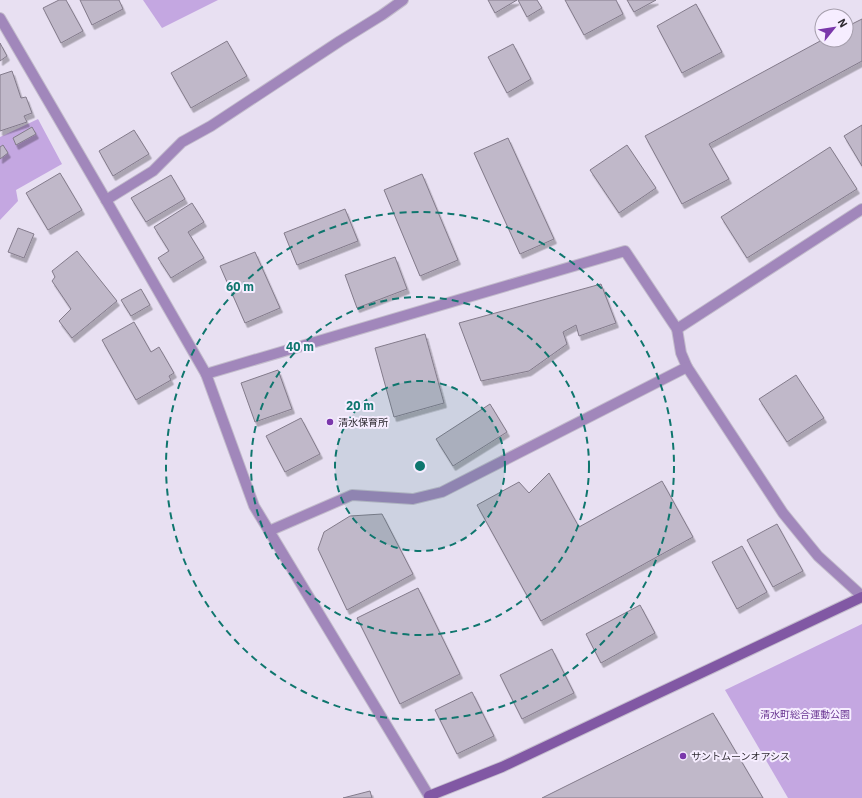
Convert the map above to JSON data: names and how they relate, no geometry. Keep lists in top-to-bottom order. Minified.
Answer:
{"parks":["清水町総合運動公園"],"places":["清水保育所","サントムーンオアシス"],"north":"top right","rings":["60 m","40 m","20 m"]}
